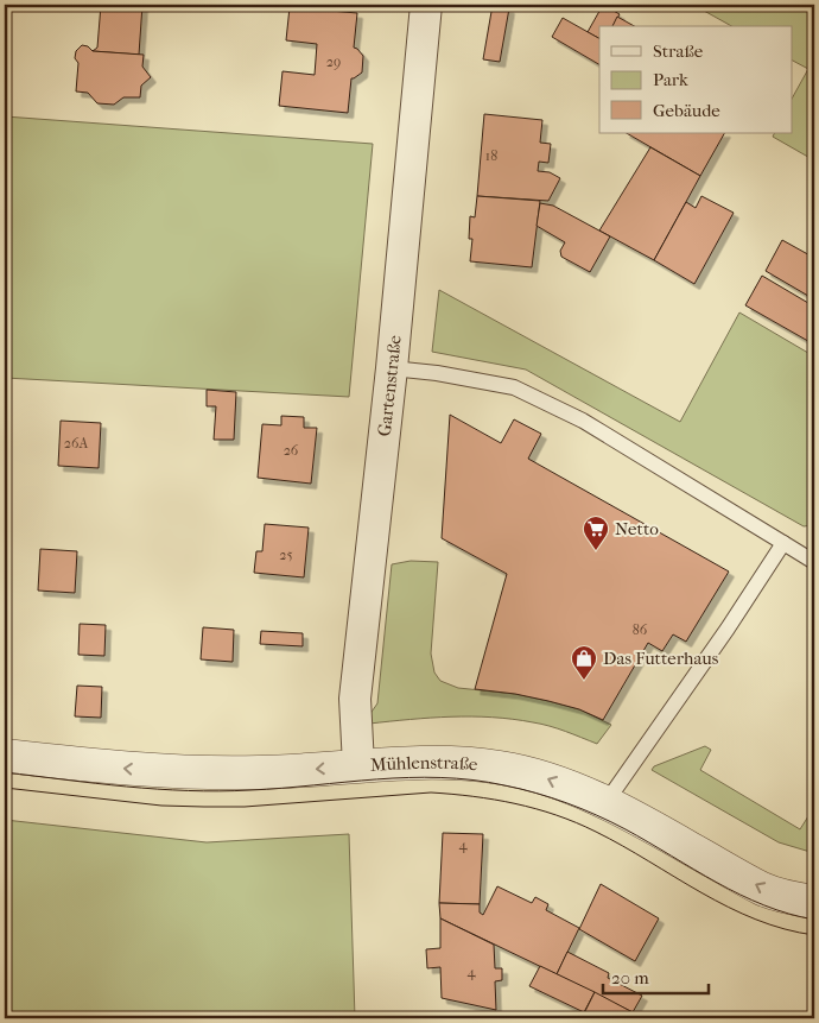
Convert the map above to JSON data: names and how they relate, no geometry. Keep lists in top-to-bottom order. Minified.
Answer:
{"streets":{"street":["Gartenstraße","Mühlenstraße"]},"crossings":[["Gartenstraße","Mühlenstraße"]],"one_way":["Mühlenstraße"],"places":{"supermarket":["Netto"],"shop":["Das Futterhaus"]},"house_numbers":["29","18","26A","26","25","86","4","4"],"legend":["Straße","Park","Gebäude"],"scale_bar":"20 m"}
